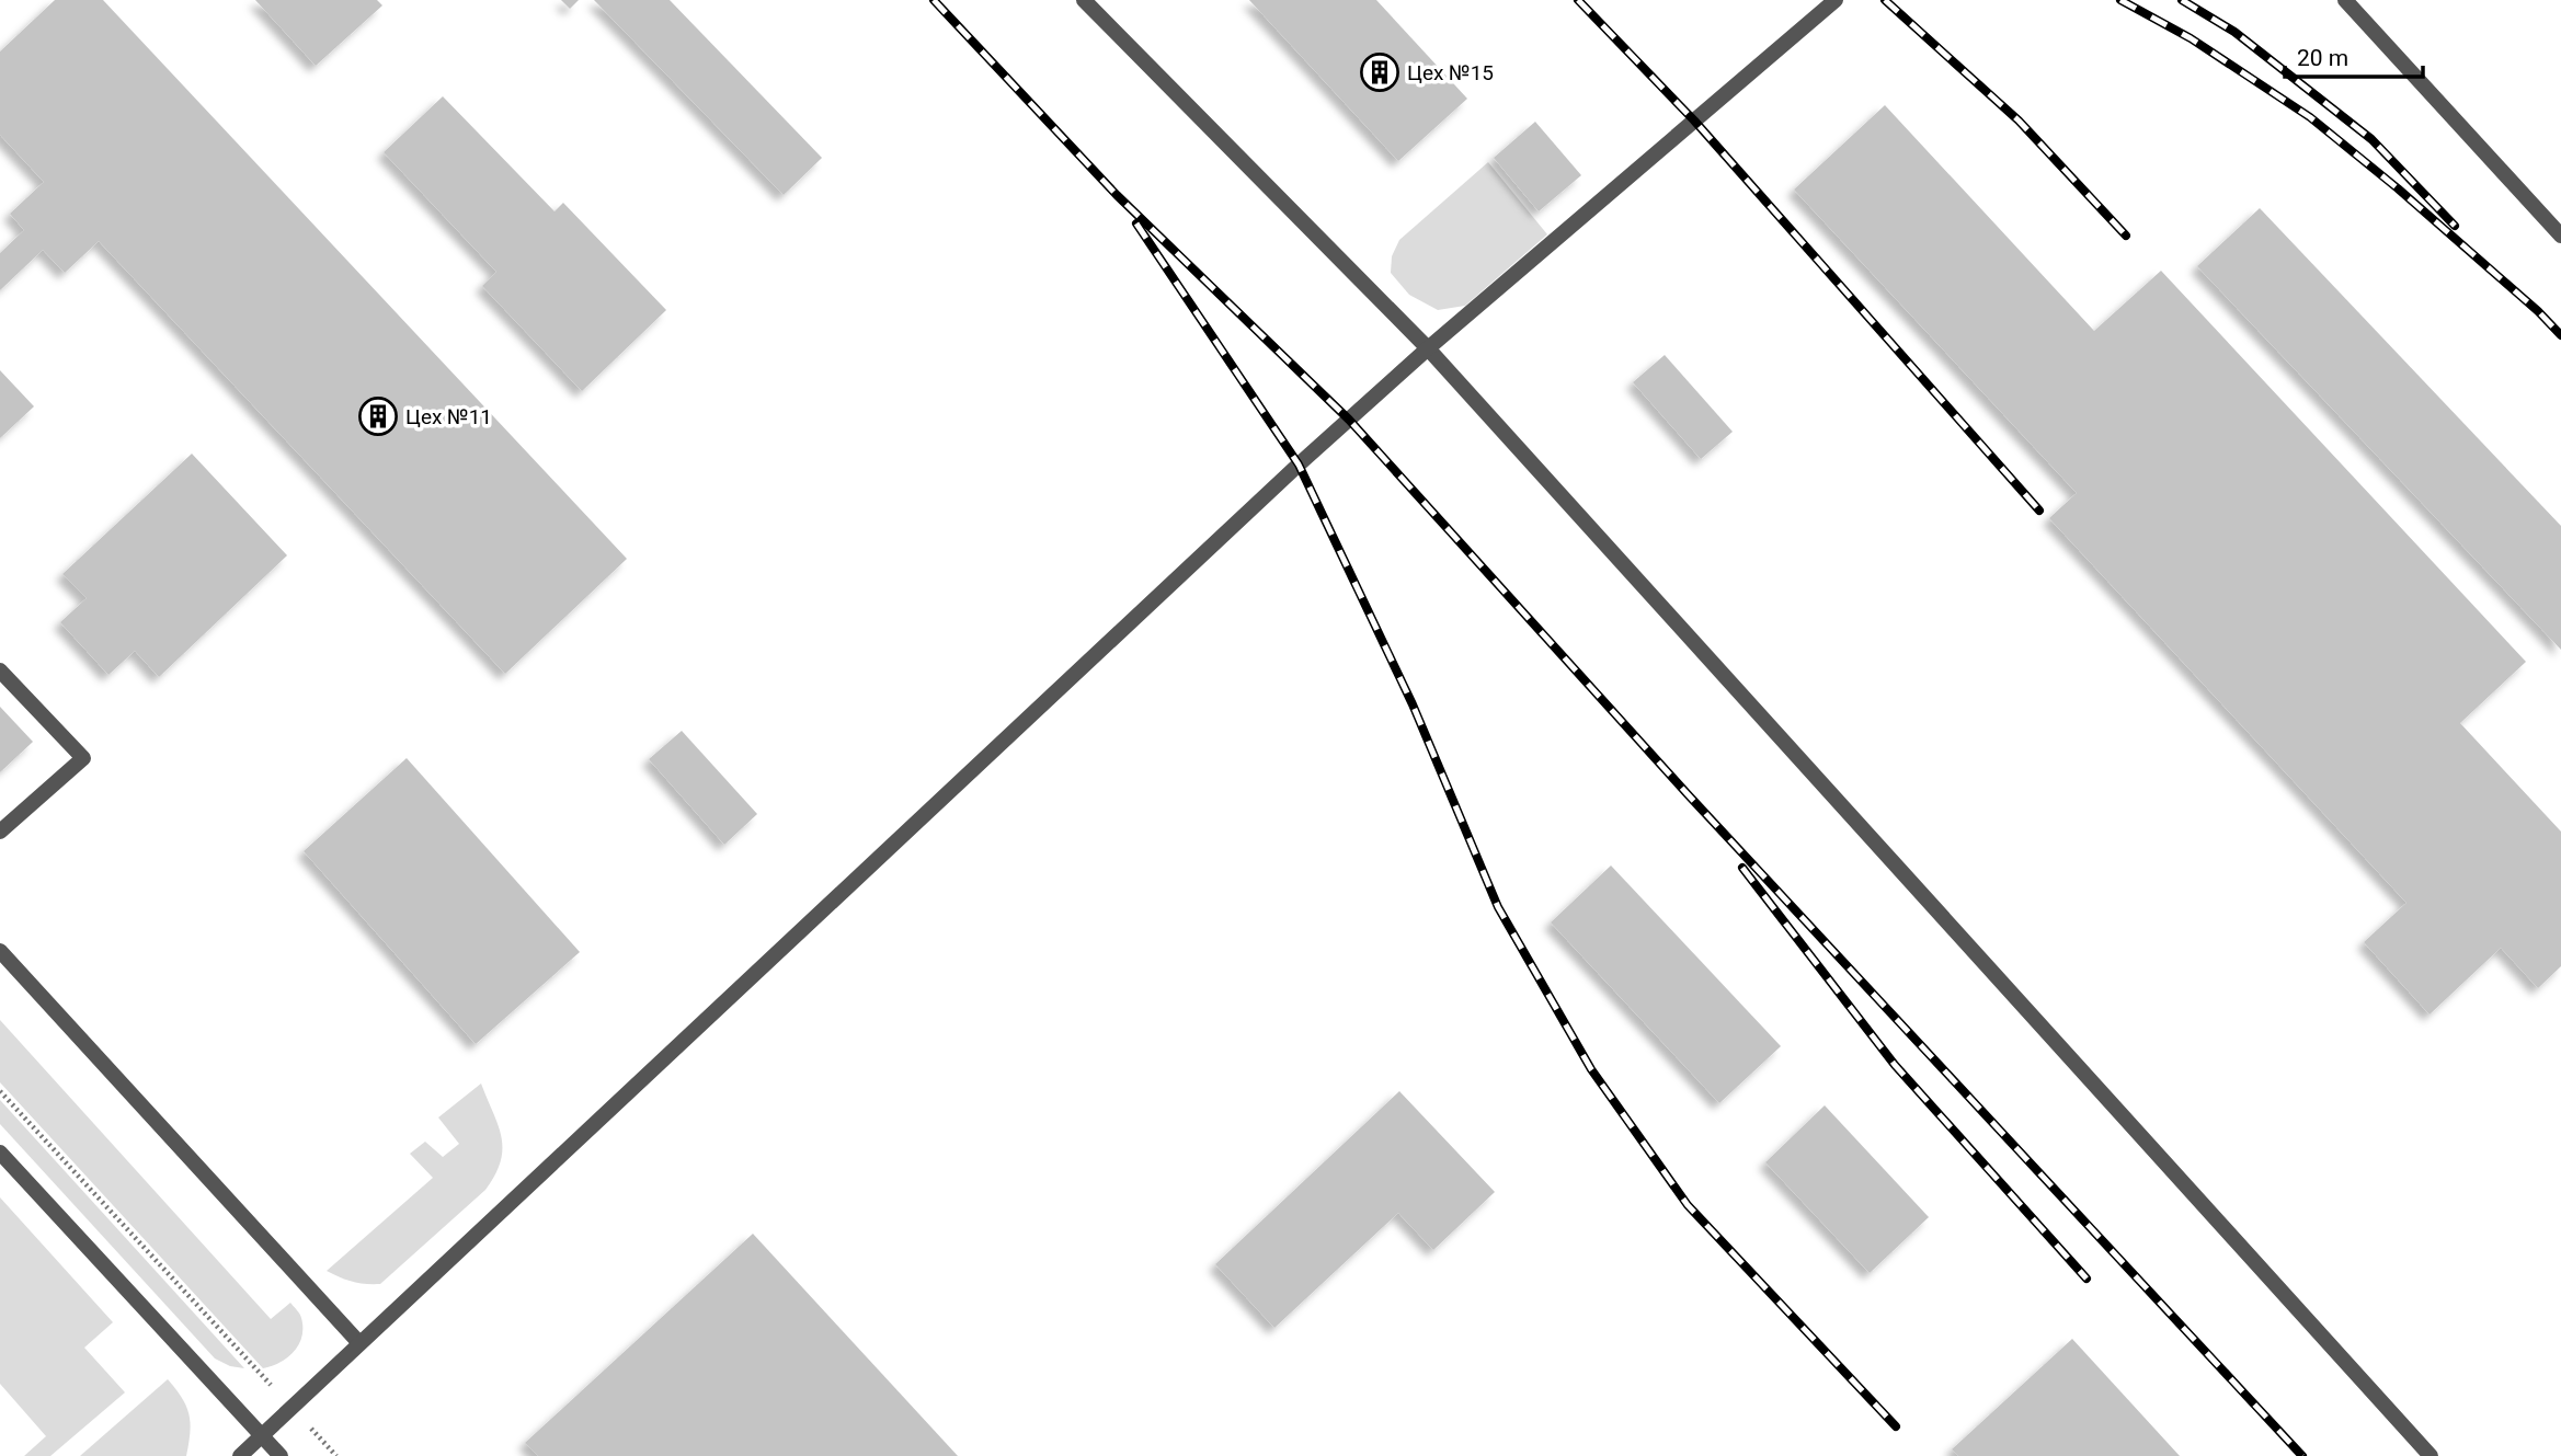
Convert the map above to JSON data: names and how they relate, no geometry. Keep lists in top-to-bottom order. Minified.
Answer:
{"places":{"building":["Цех №15","Цех №11"]},"scale_bar":"20 m"}
